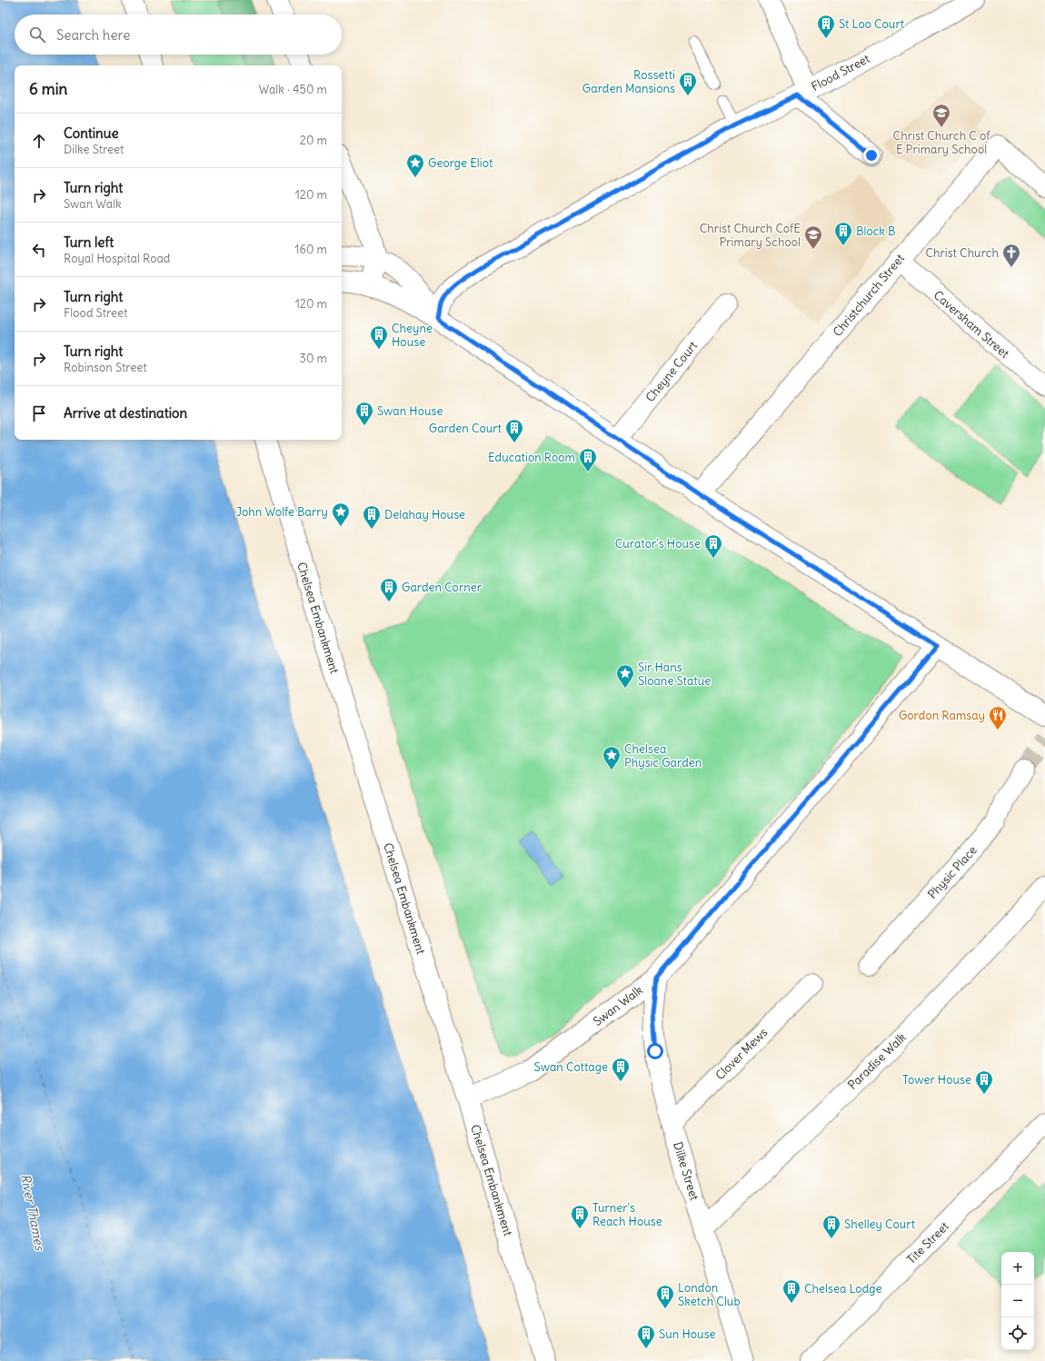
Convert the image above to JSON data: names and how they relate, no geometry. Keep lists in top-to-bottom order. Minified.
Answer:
{"streets":{"main road":["Flood Street","Christchurch Street","Caversham Street","Cheyne Court","Chelsea Embankment","Physic Place","Swan Walk","Clover Mews","Paradise Walk","Dilke Street","Tite Street"]},"crossings":[["Christchurch Street","Caversham Street"],["Chelsea Embankment","Swan Walk"],["Swan Walk","Dilke Street"],["Clover Mews","Dilke Street"],["Paradise Walk","Dilke Street"]],"water":["River Thames"],"places":{"building":["St Loo Court","Rossetti Garden Mansions","Block B","Cheyne House","Swan House","Garden Court","Education Room","Delahay House","Curator's House","Garden Corner","Swan Cottage","Tower House","Turner's Reach House","Shelley Court","Chelsea Lodge","London Sketch Club","Sun House"],"school or university":["Christ Church C of E Primary School","Christ Church CofE Primary School"],"place":["George Eliot","John Wolfe Barry","Sir Hans Sloane Statue","Chelsea Physic Garden"],"church":["Christ Church"],"restaurant":["Gordon Ramsay"]},"page":{"search":"Search here","heading":["6 min","Walk · 450 m"],"list":[["Continue","Dilke Street","20 m"],["Turn right","Swan Walk","120 m"],["Turn left","Royal Hospital Road","160 m"],["Turn right","Flood Street","120 m"],["Turn right","Robinson Street","30 m"],"Arrive at destination"],"map_buttons":["+","−"]}}
